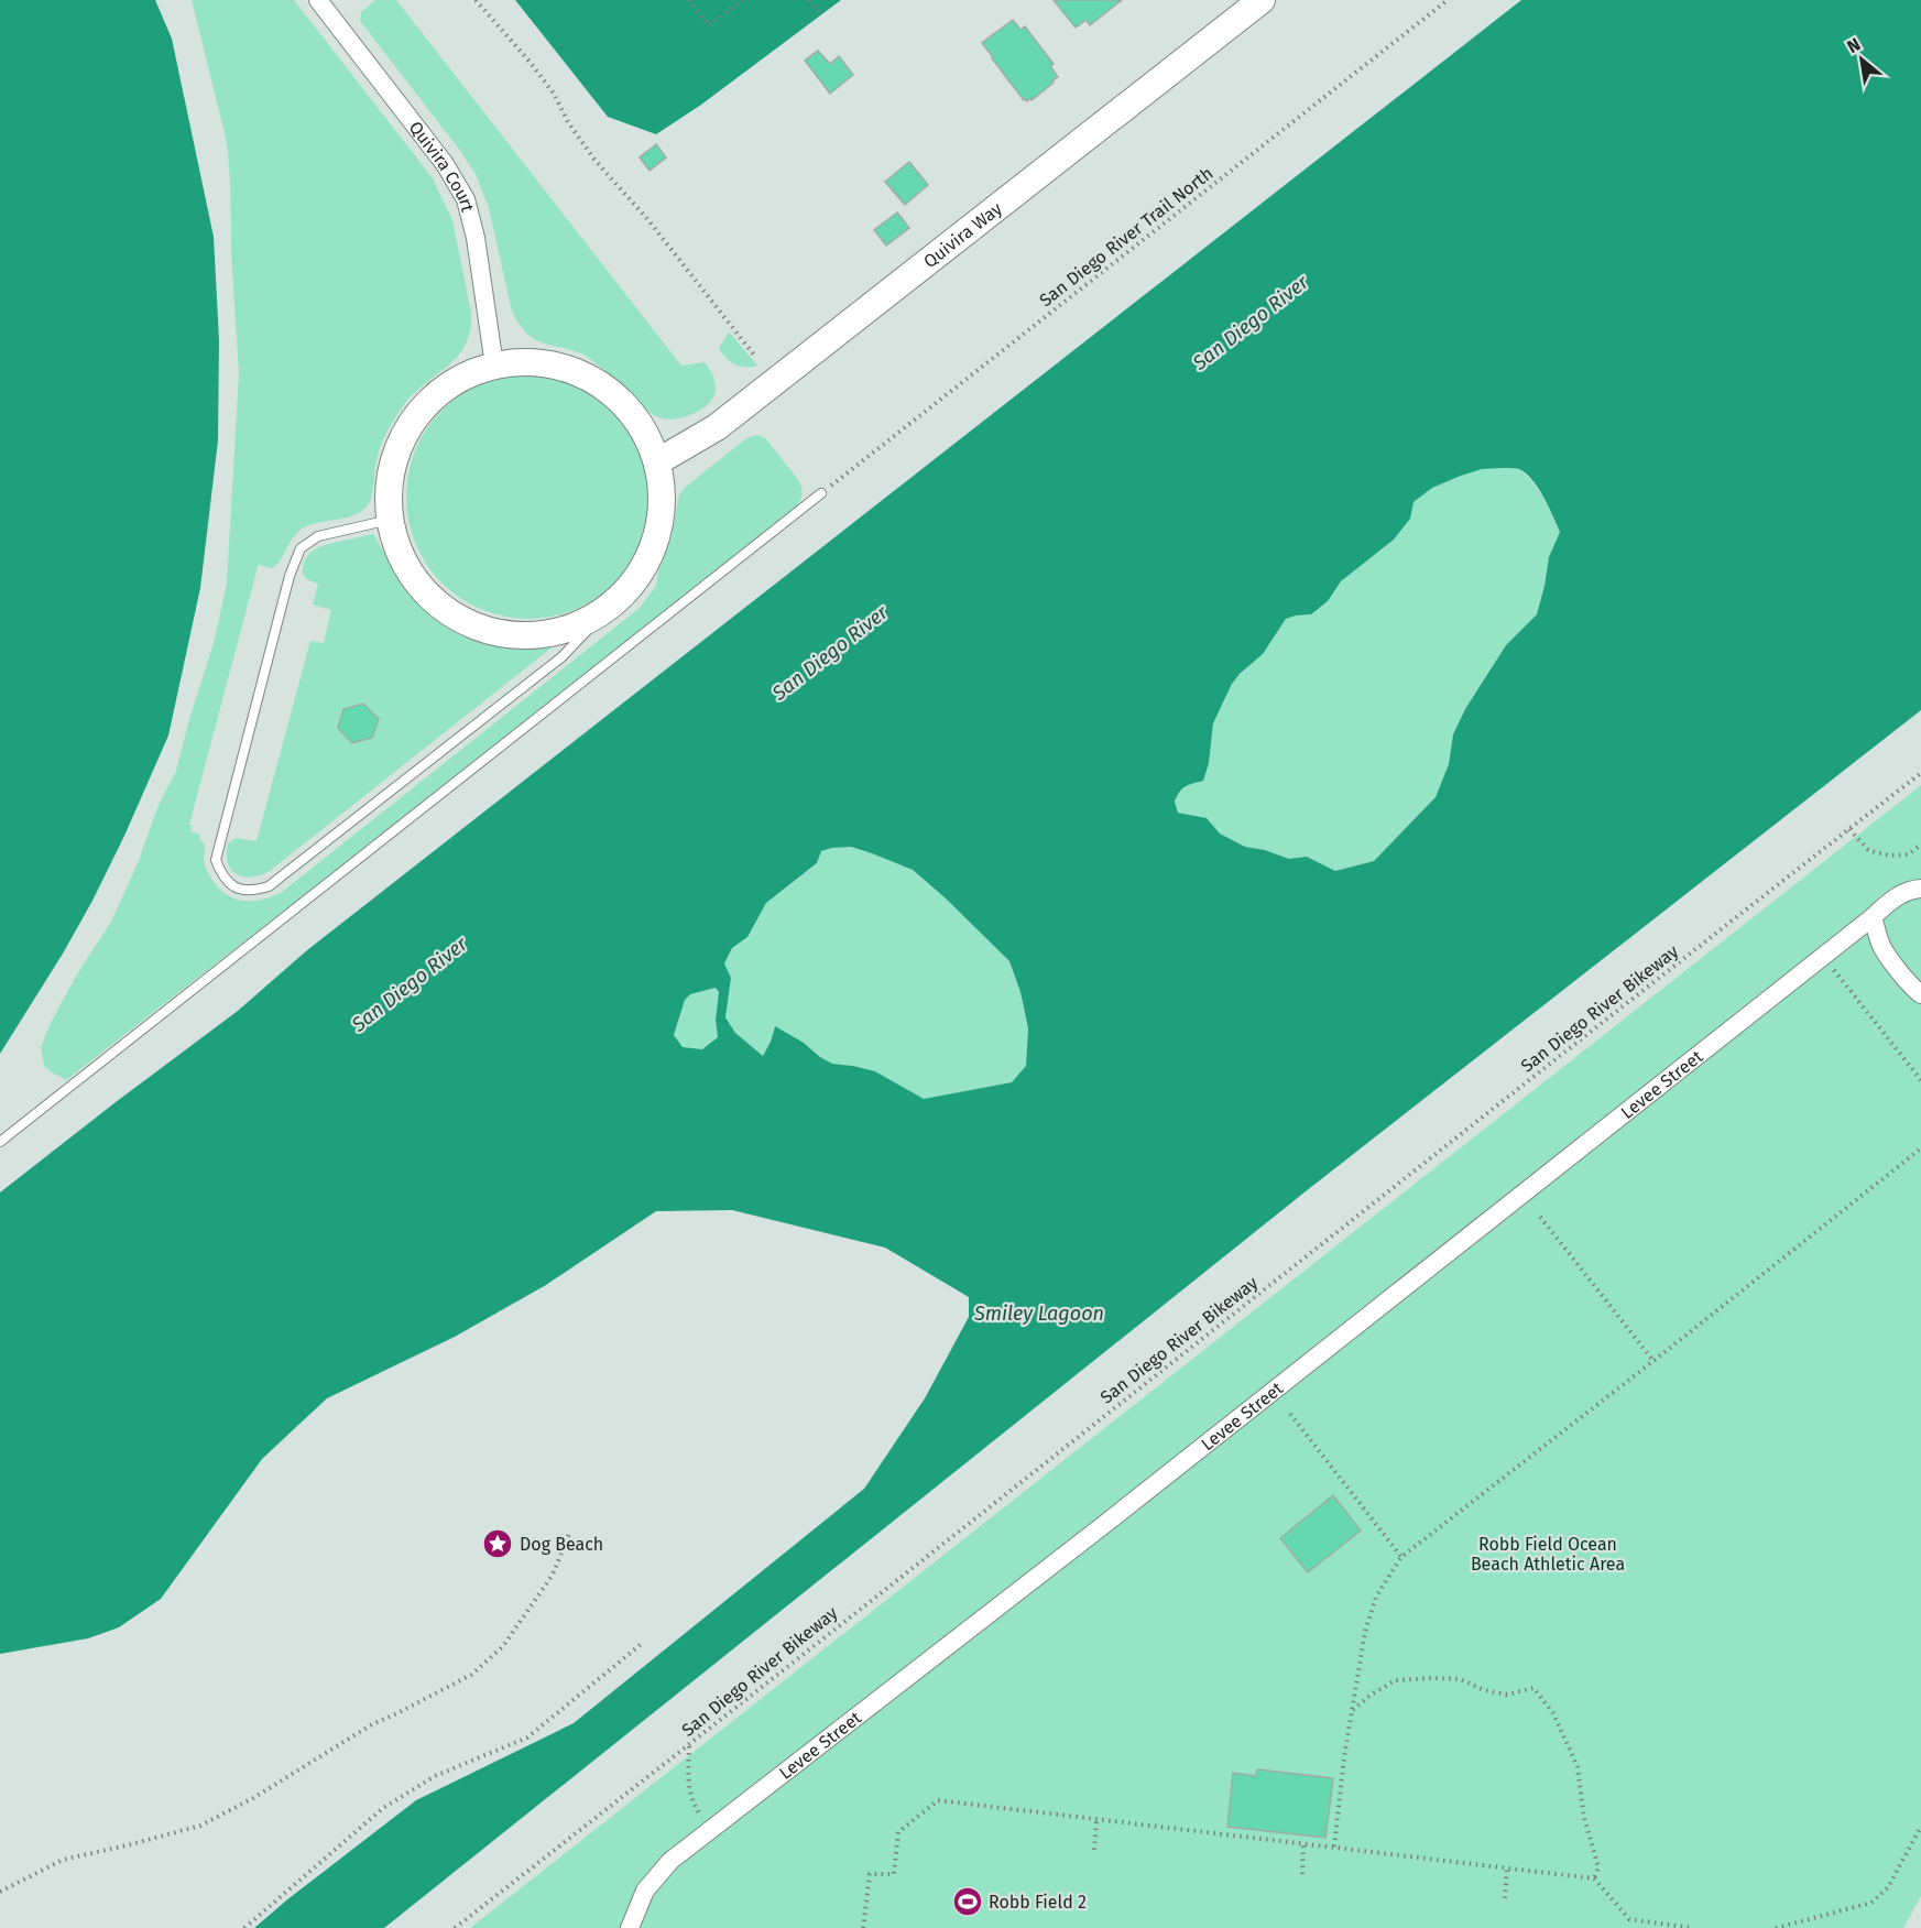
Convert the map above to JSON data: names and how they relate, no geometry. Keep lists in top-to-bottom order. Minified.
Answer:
{"streets":{"street":["Quivira Court","Quivira Way","Levee Street"],"path":["San Diego River Trail North","San Diego River Bikeway"]},"water":["San Diego River","Smiley Lagoon"],"parks":["Robb Field Ocean Beach Athletic Area"],"places":{"place":["Dog Beach"],"sports":["Robb Field 2"]},"north":"top left"}
